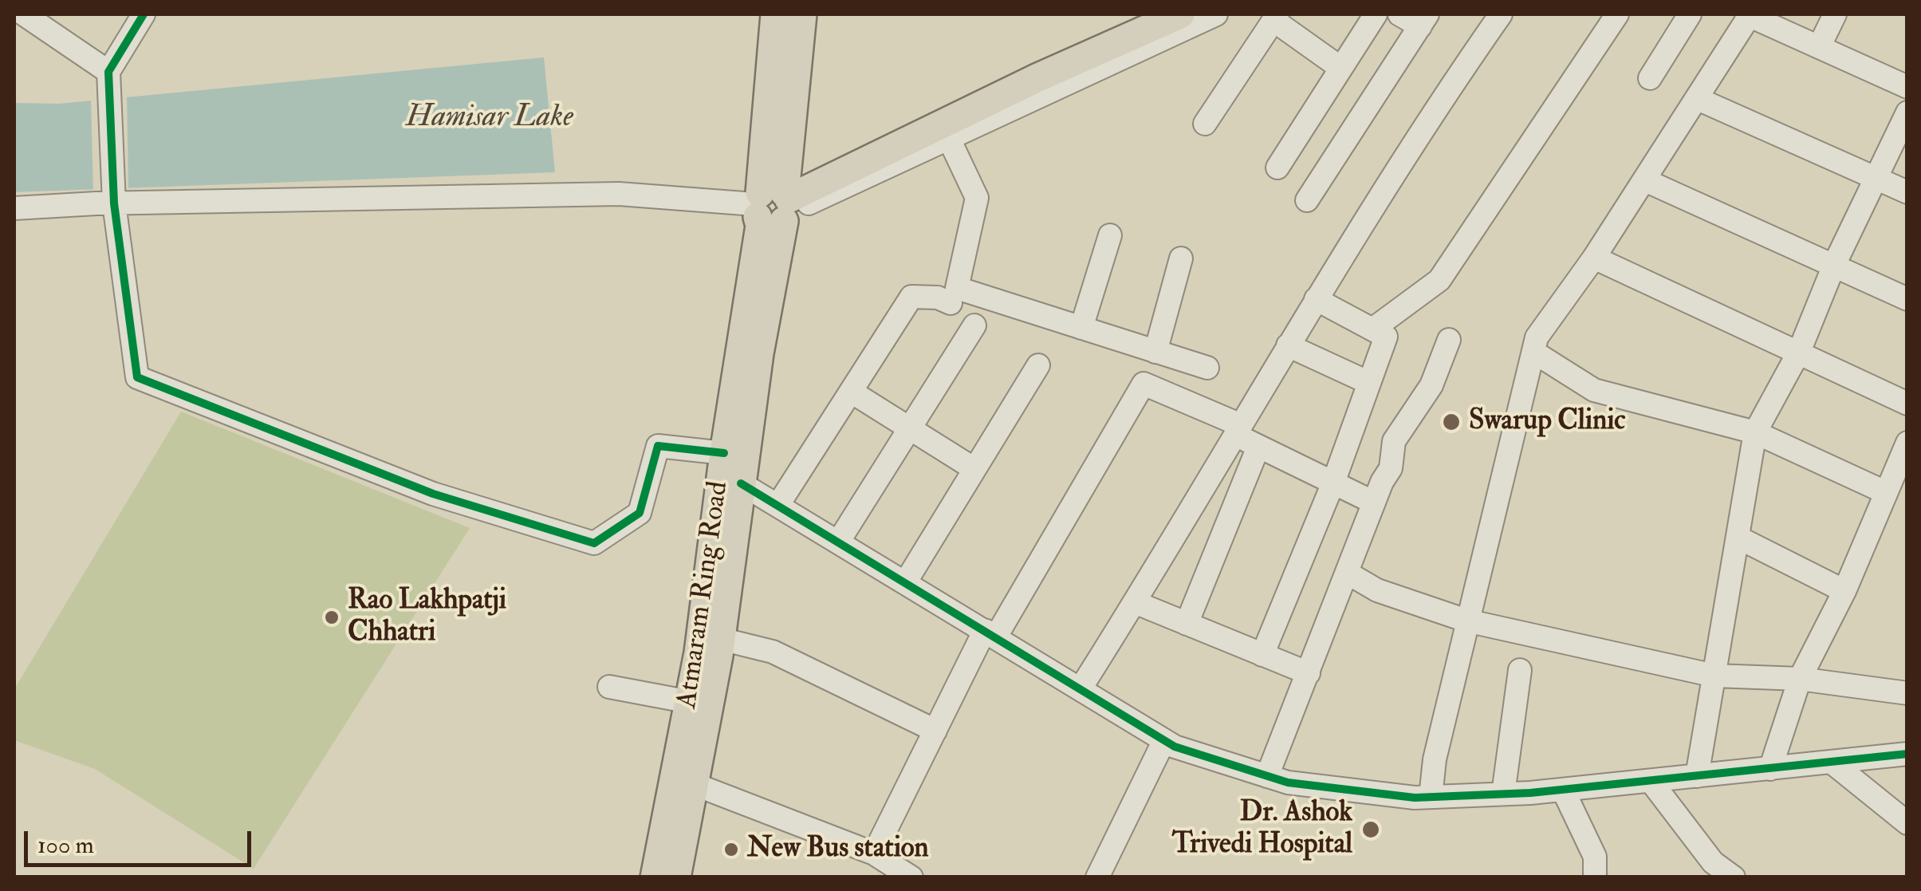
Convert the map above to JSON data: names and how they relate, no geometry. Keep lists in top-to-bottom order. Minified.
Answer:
{"streets":{"main road":["Atmaram Ring Road"]},"water":["Hamisar Lake"],"places":["Swarup Clinic","Rao Lakhpatji Chhatri","Dr. Ashok Trivedi Hospital","New Bus station"],"scale_bar":"100 m"}
